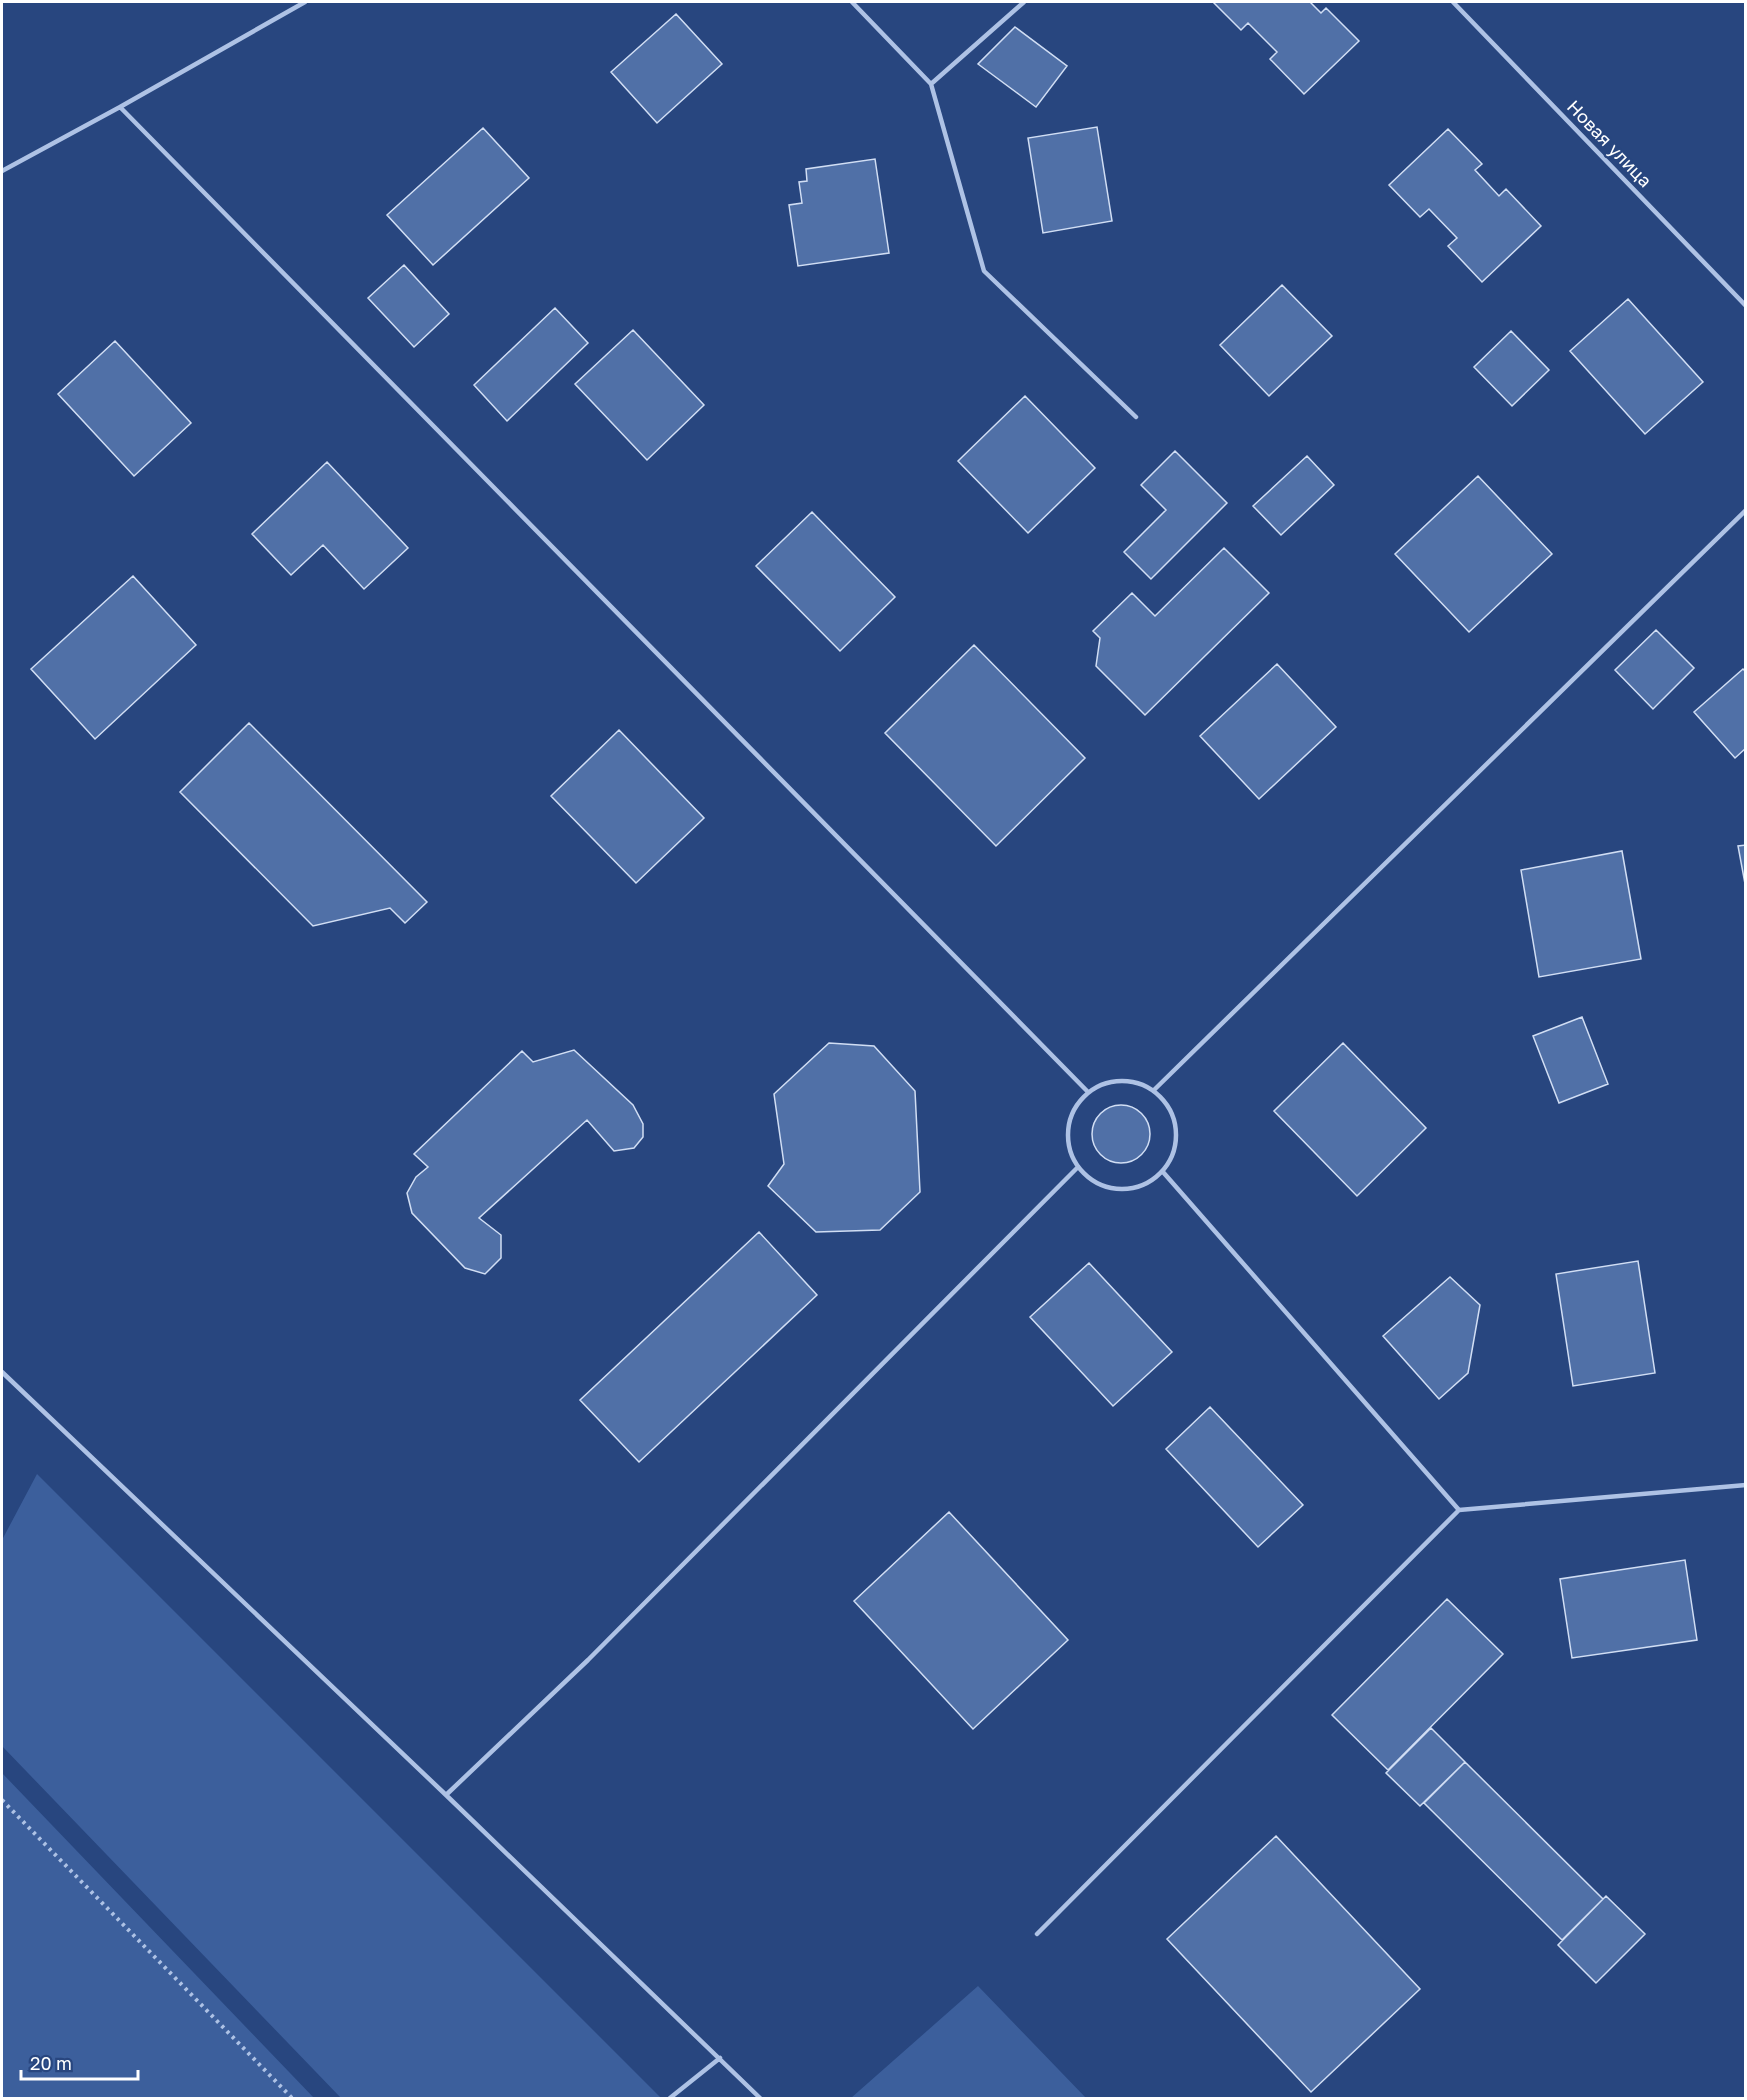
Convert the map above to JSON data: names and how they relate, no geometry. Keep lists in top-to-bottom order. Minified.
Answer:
{"streets":{"lane":["Новая улица"]},"scale_bar":"20 m"}
